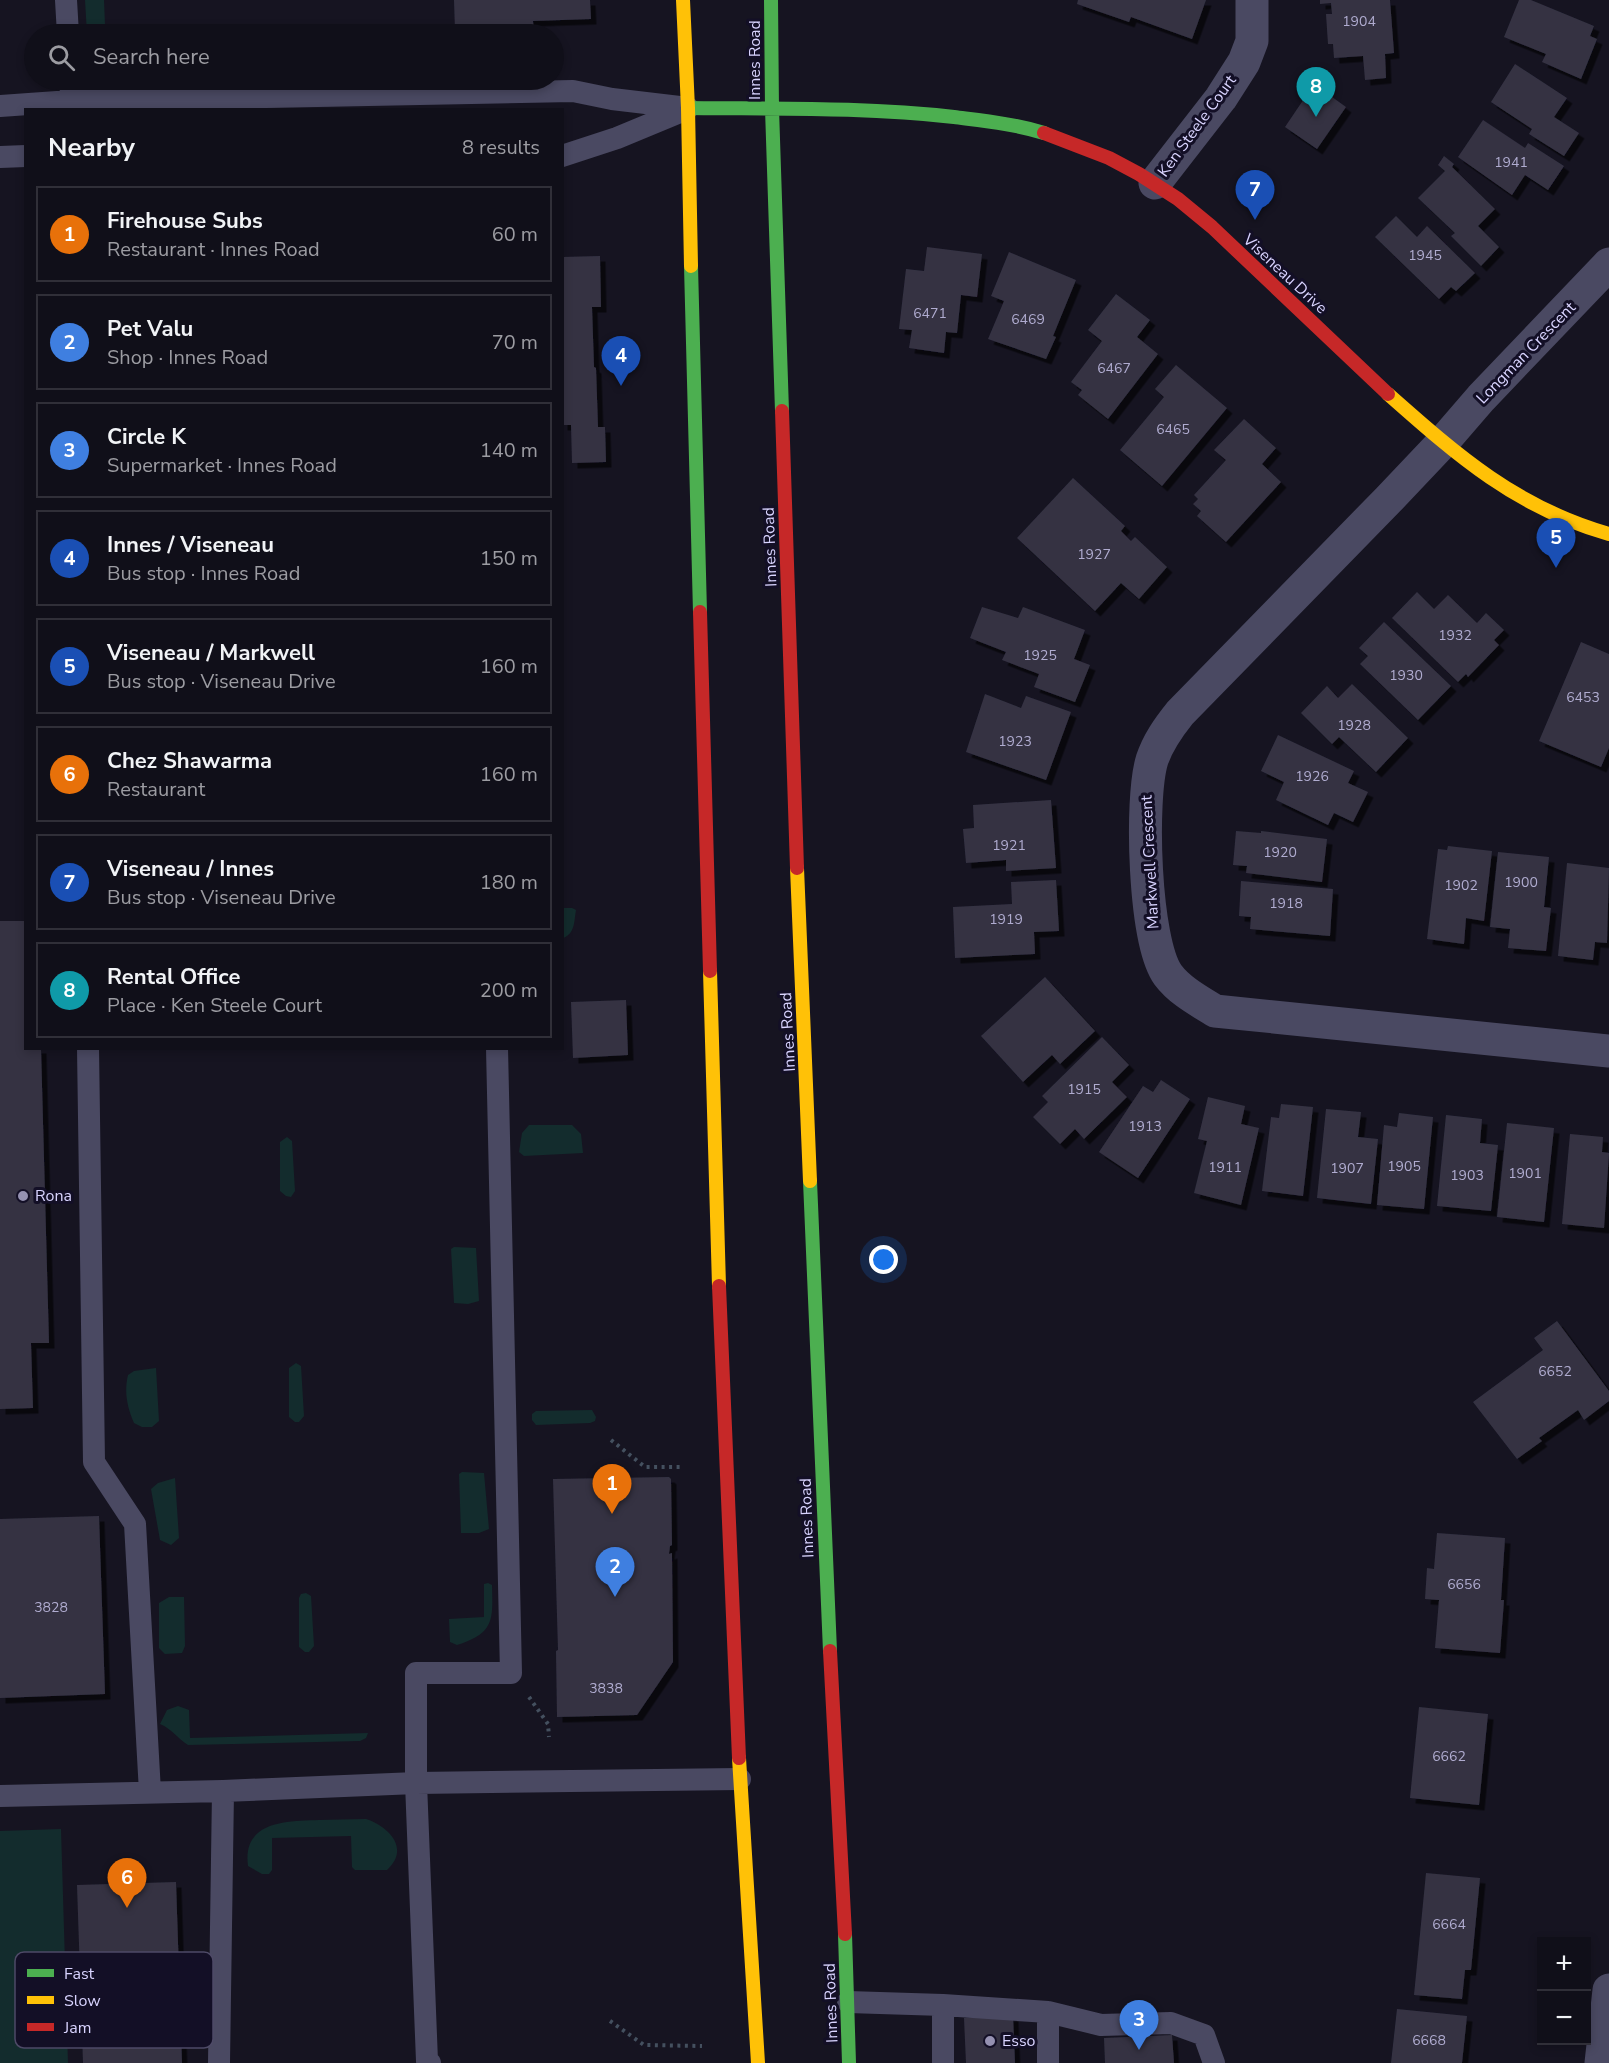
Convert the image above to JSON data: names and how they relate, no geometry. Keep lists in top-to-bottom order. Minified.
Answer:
{"streets":{"main road":["Innes Road","Viseneau Drive"],"street":["Ken Steele Court","Longman Crescent","Markwell Crescent"]},"crossings":[["Innes Road","Viseneau Drive"],["Ken Steele Court","Viseneau Drive"],["Viseneau Drive","Longman Crescent"],["Viseneau Drive","Markwell Crescent"],["Longman Crescent","Markwell Crescent"]],"places":["Rona","Esso"],"house_numbers":["1904","1941","1945","6471","6469","6467","6465","1927","1932","1925","1930","6453","1928","1923","1926","1921","1920","1900","1902","1918","1919","1915","1913","1905","1911","1907","1901","1903","6652","6656","3828","3838","6662","6664","6668"],"legend":["Fast","Slow","Jam"],"page":{"search":"Search here","pins":["8","7","4","5","1","2","6","3"],"heading":["Nearby","8 results"],"list":[{"mark":"1","name":"Firehouse Subs","note":"Restaurant · Innes Road","value":"60 m"},{"mark":"2","name":"Pet Valu","note":"Shop · Innes Road","value":"70 m"},{"mark":"3","name":"Circle K","note":"Supermarket · Innes Road","value":"140 m"},{"mark":"4","name":"Innes / Viseneau","note":"Bus stop · Innes Road","value":"150 m"},{"mark":"5","name":"Viseneau / Markwell","note":"Bus stop · Viseneau Drive","value":"160 m"},{"mark":"6","name":"Chez Shawarma","note":"Restaurant","value":"160 m"},{"mark":"7","name":"Viseneau / Innes","note":"Bus stop · Viseneau Drive","value":"180 m"},{"mark":"8","name":"Rental Office","note":"Place · Ken Steele Court","value":"200 m"}],"map_buttons":["+","−"]}}
